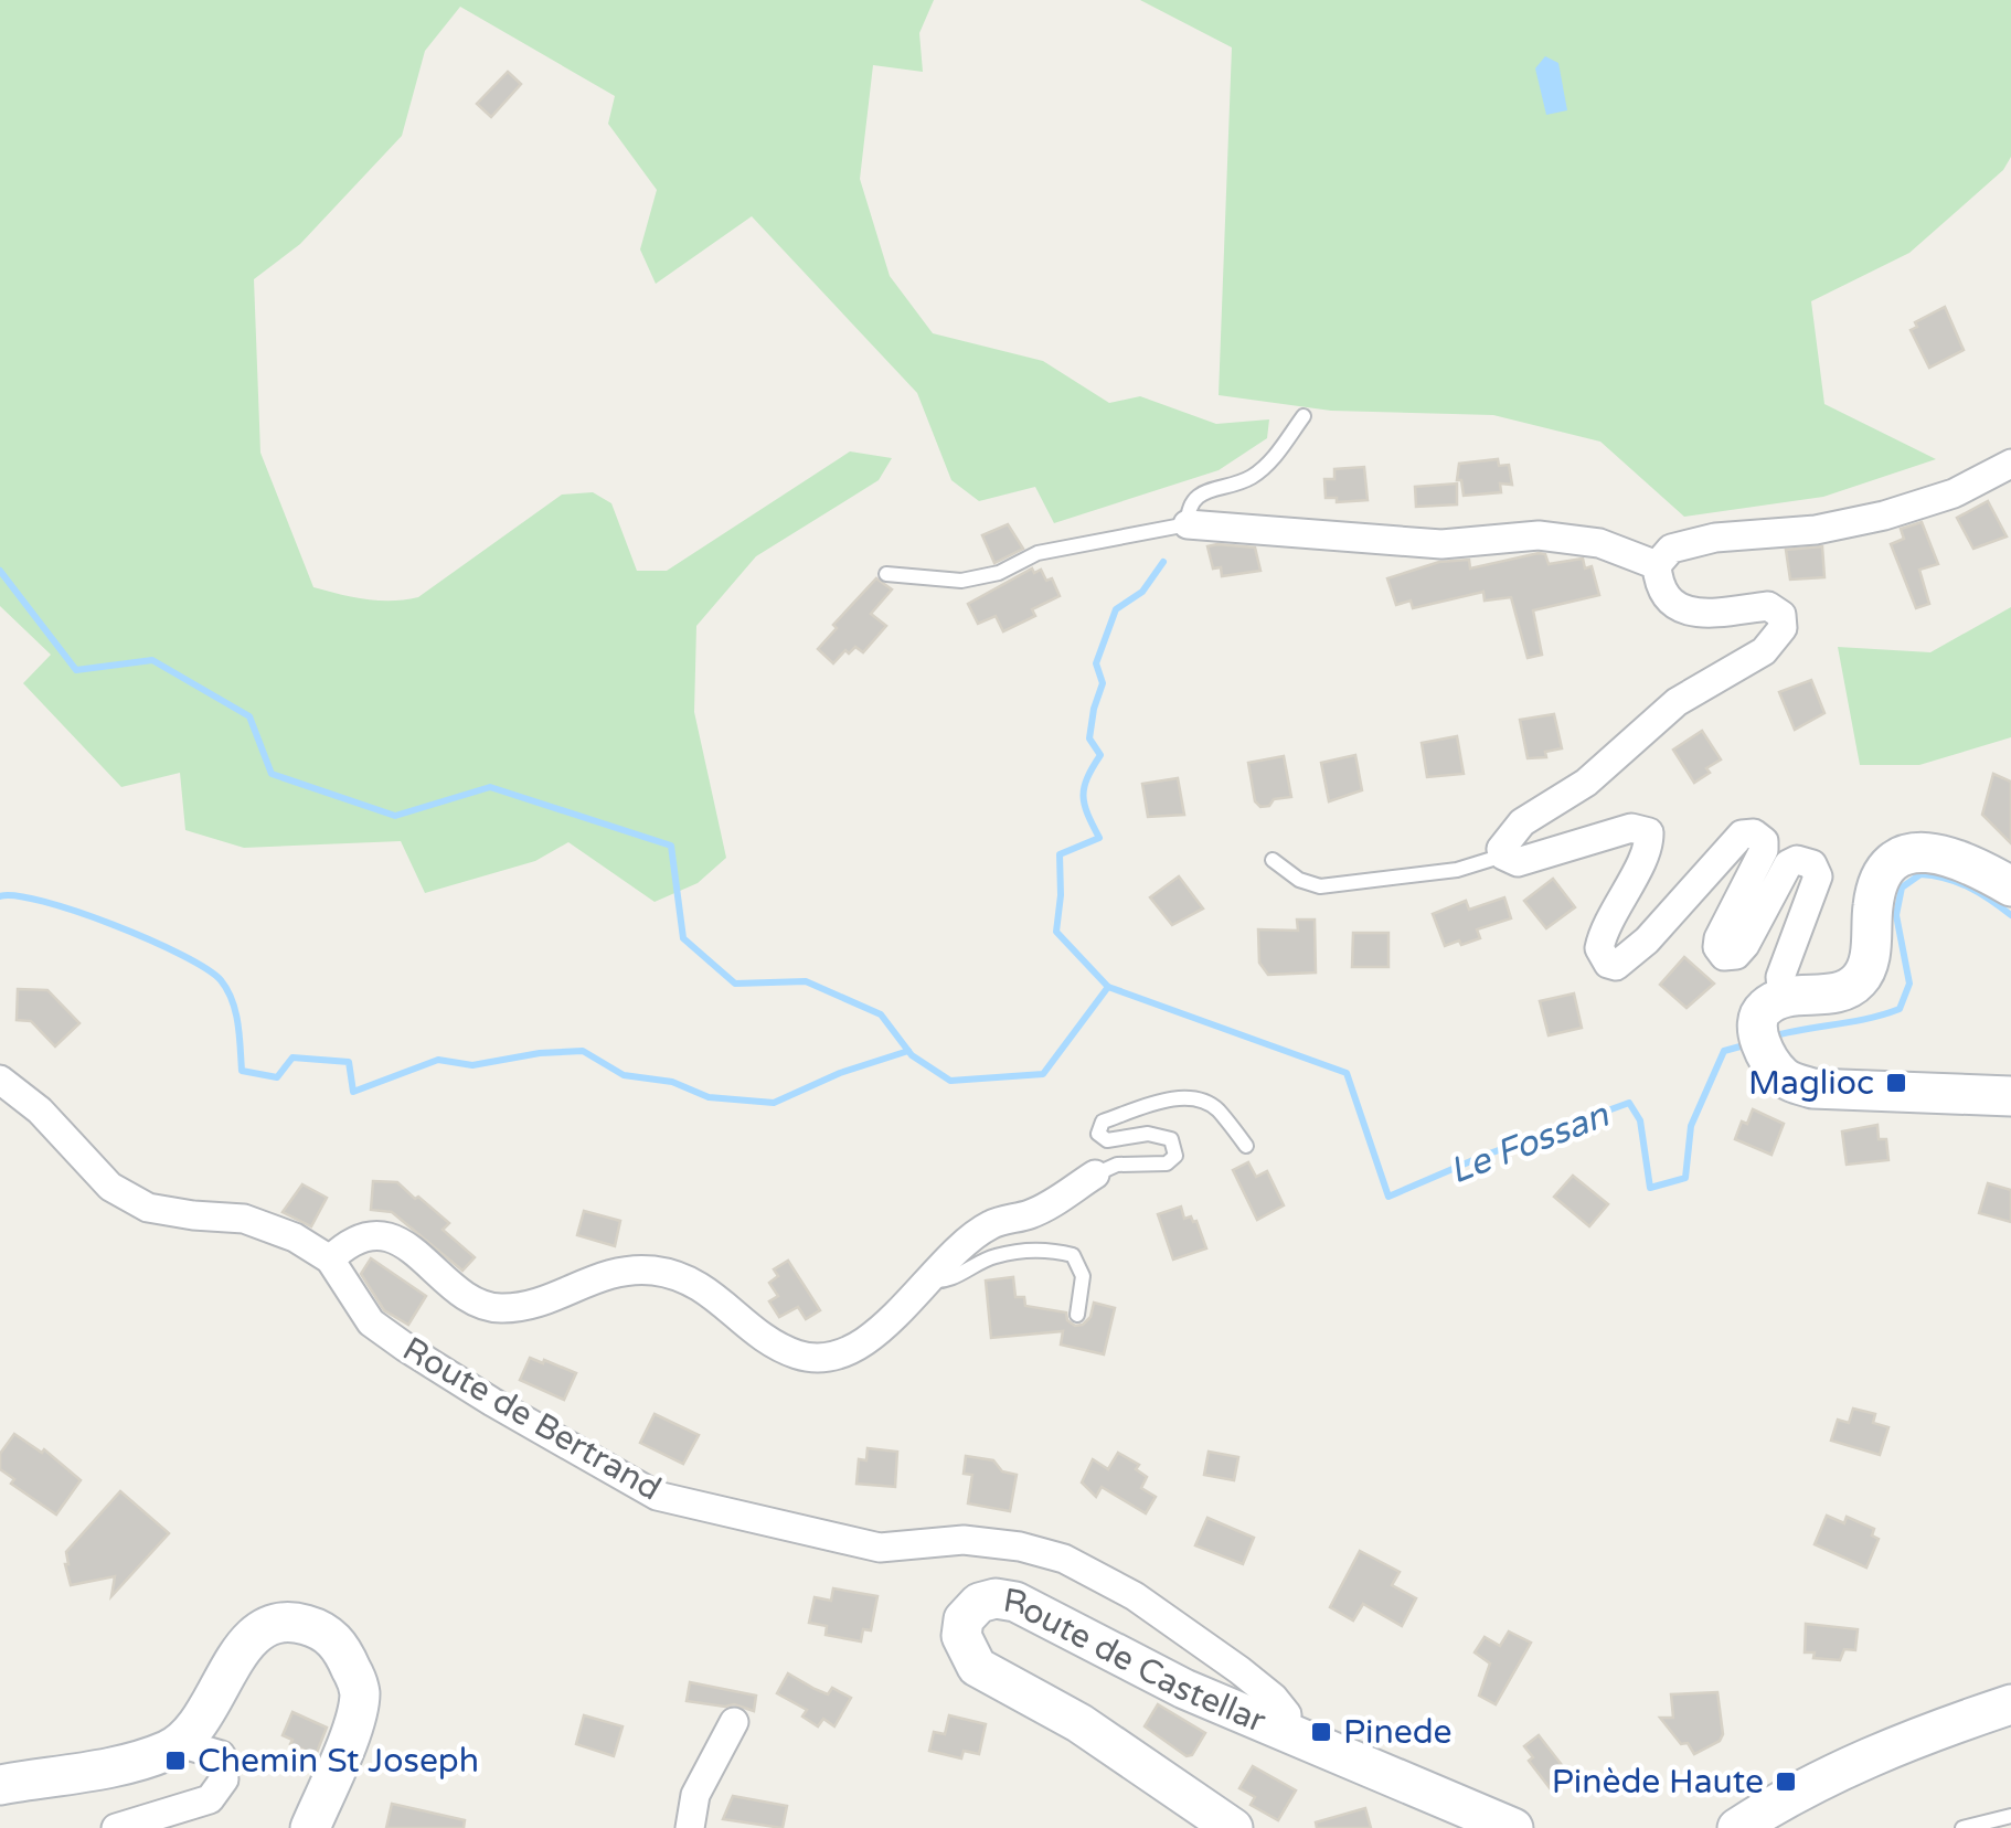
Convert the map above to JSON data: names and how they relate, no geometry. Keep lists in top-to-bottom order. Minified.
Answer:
{"streets":{"street":["Route de Bertrand","Route de Castellar"]},"crossings":[["Route de Bertrand","Route de Castellar"]],"water":["Le Fossan"],"places":{"transit":["Maglioc","Pinede","Chemin St Joseph","Pinède Haute"]}}
